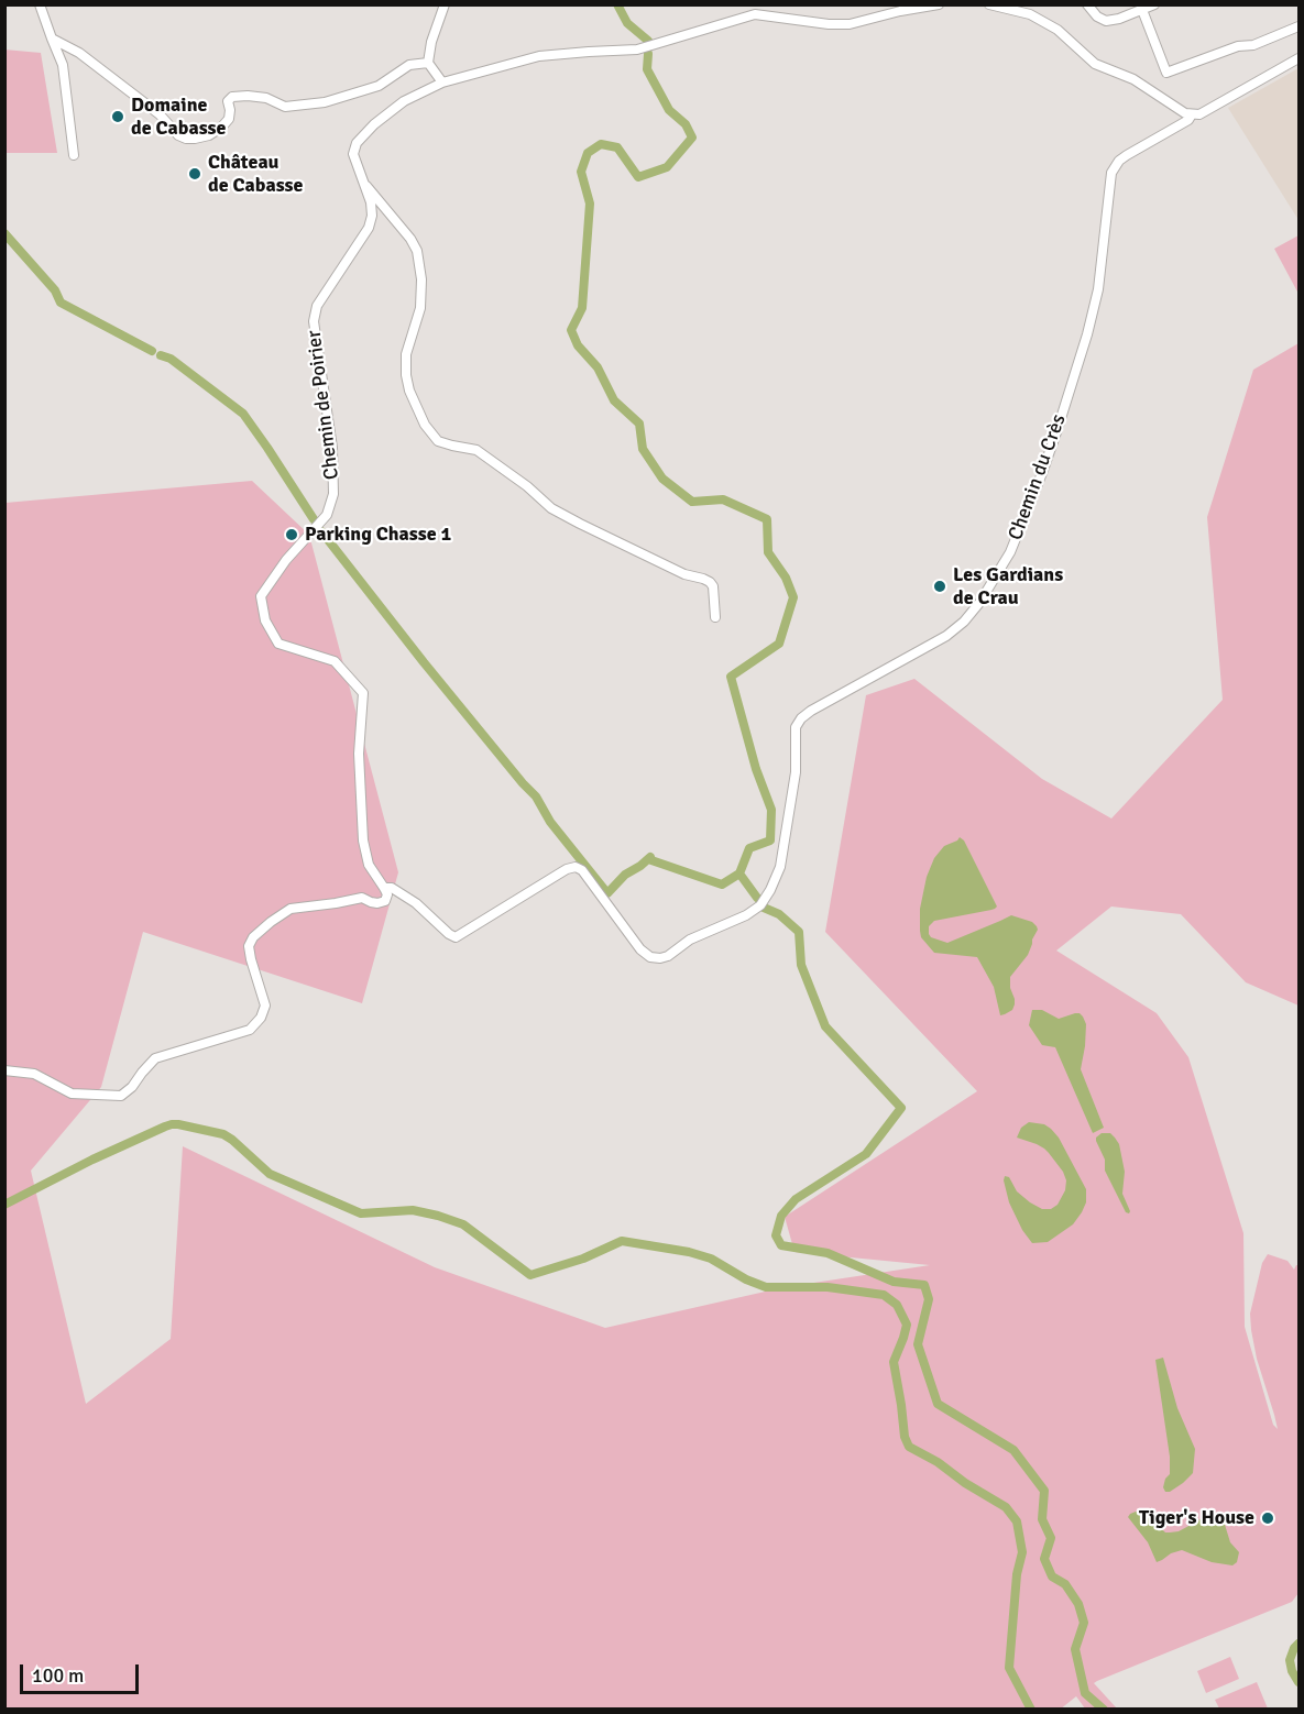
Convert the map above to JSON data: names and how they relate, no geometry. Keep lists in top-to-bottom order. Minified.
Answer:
{"streets":{"street":["Chemin de Poirier","Chemin du Crès"]},"crossings":[["Chemin de Poirier","Chemin du Crès"]],"places":["Domaine de Cabasse","Château de Cabasse","Parking Chasse 1","Les Gardians de Crau","Tiger's House"],"scale_bar":"100 m"}
